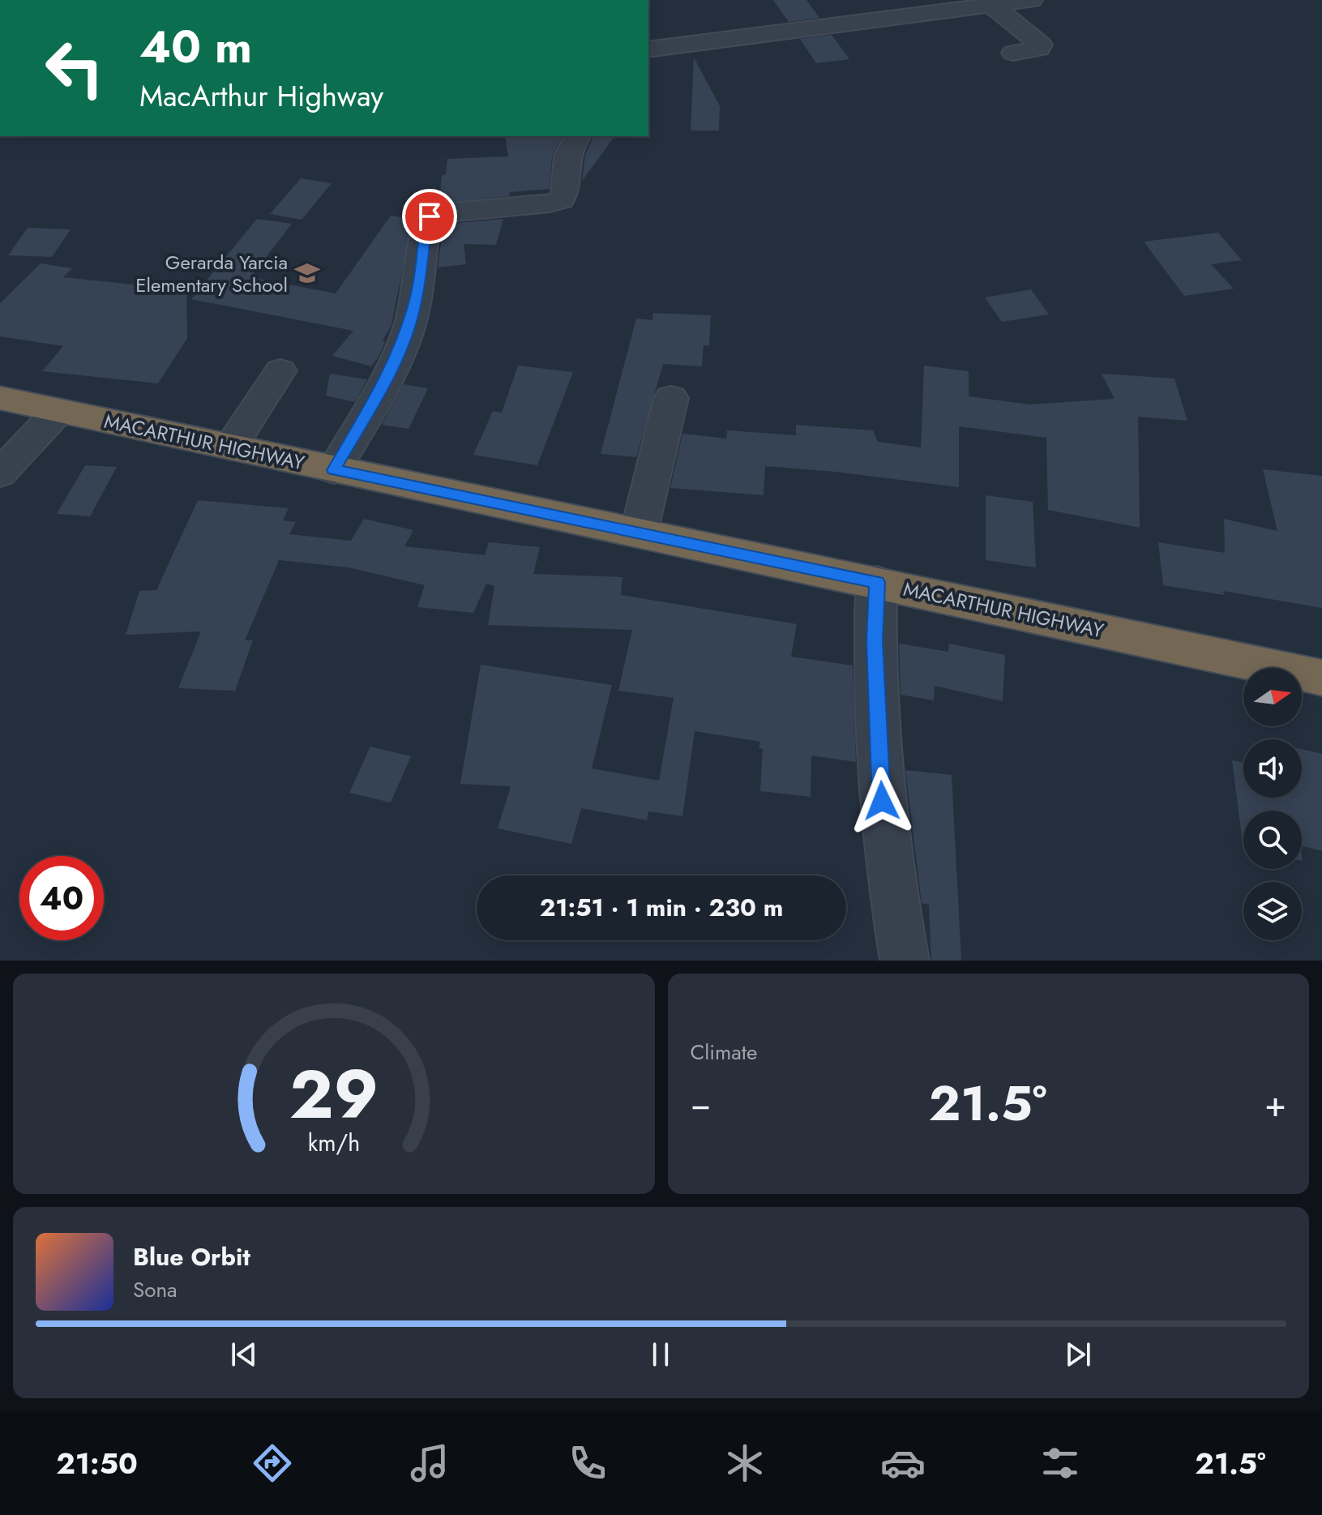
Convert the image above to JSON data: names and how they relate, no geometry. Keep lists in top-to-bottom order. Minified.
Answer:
{"streets":{"highway":["MACARTHUR HIGHWAY"]},"places":{"school or university":["Gerarda Yarcia Elementary School"]},"north":"right","page":{"turn":["40 m","MacArthur Highway"],"limit":"40","trip":"21:51 · 1 min · 230 m","tile":"Climate","heat":["−","21.5°","+"],"song":["Blue Orbit","Sona"],"tabs":["21:50","21.5°"],"gauge":["29","km/h"]}}
